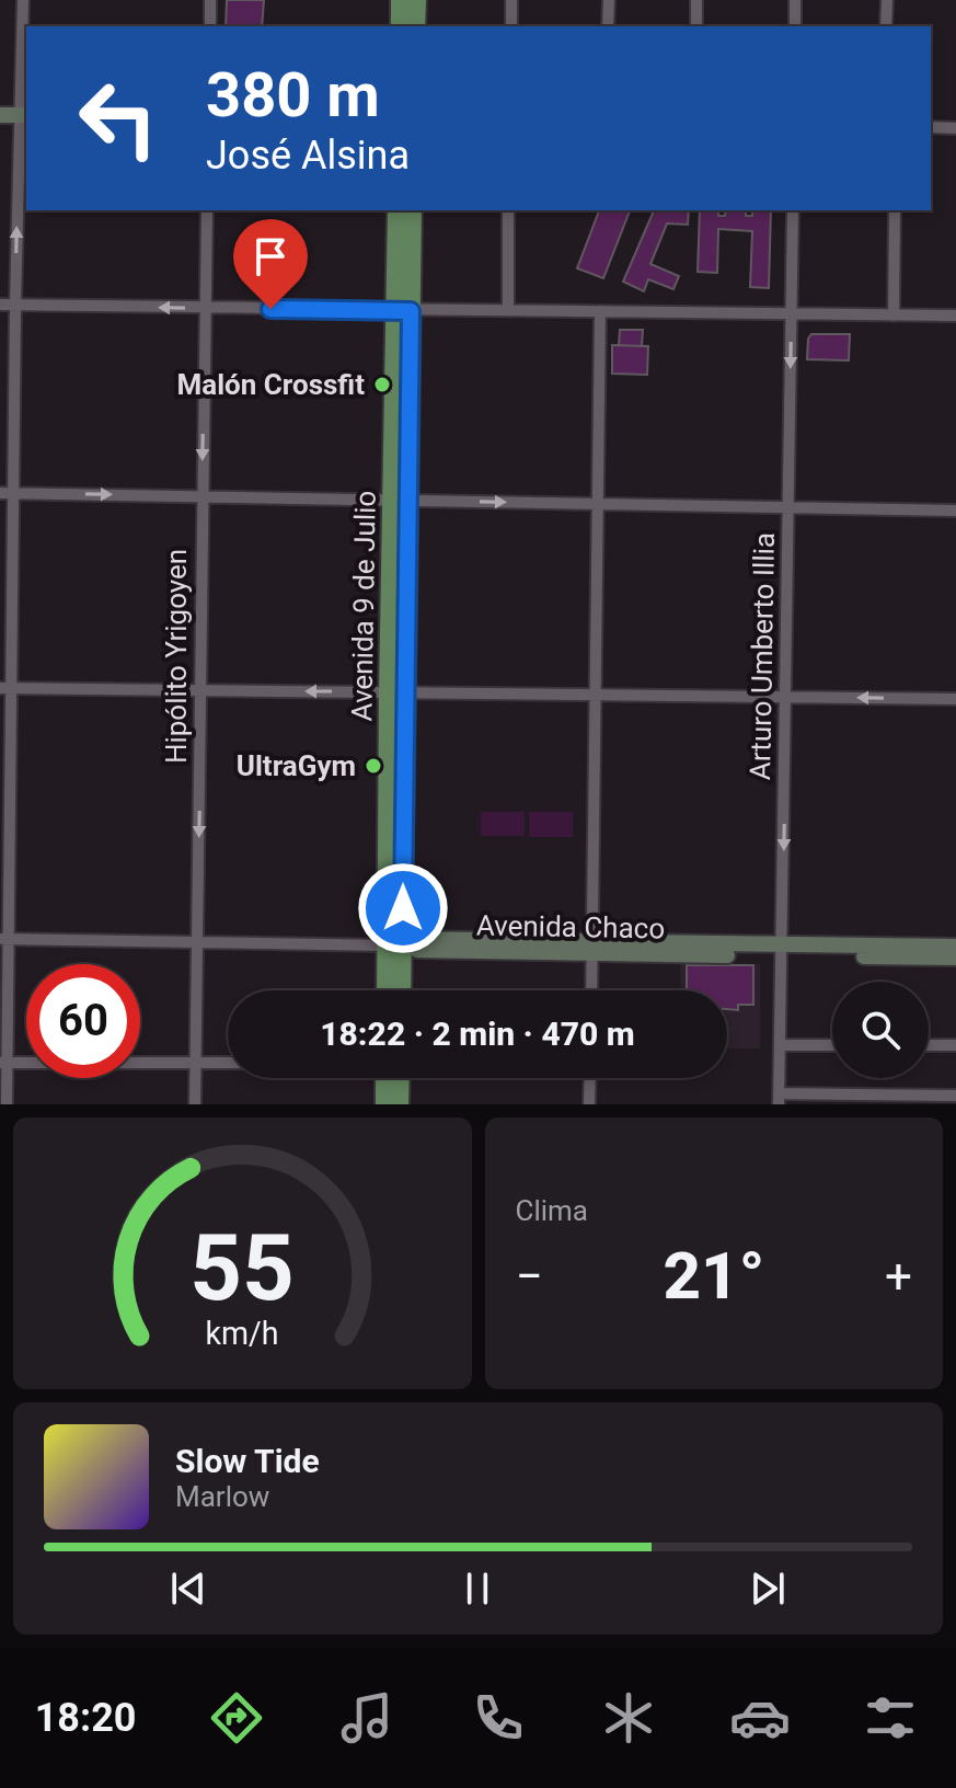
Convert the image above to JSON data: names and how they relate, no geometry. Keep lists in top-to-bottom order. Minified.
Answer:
{"streets":{"main road":["Avenida 9 de Julio","Avenida Chaco"],"street":["Hipólito Yrigoyen","Arturo Umberto Illia"]},"crossings":[["Avenida 9 de Julio","Avenida Chaco"],["Arturo Umberto Illia","Avenida Chaco"]],"one_way":["Hipólito Yrigoyen","Arturo Umberto Illia"],"places":["Malón Crossfit","UltraGym"],"page":{"turn":["380 m","José Alsina"],"limit":"60","trip":"18:22 · 2 min · 470 m","tile":"Clima","heat":["−","21°","+"],"song":["Slow Tide","Marlow"],"tabs":"18:20","gauge":["55","km/h"]}}
